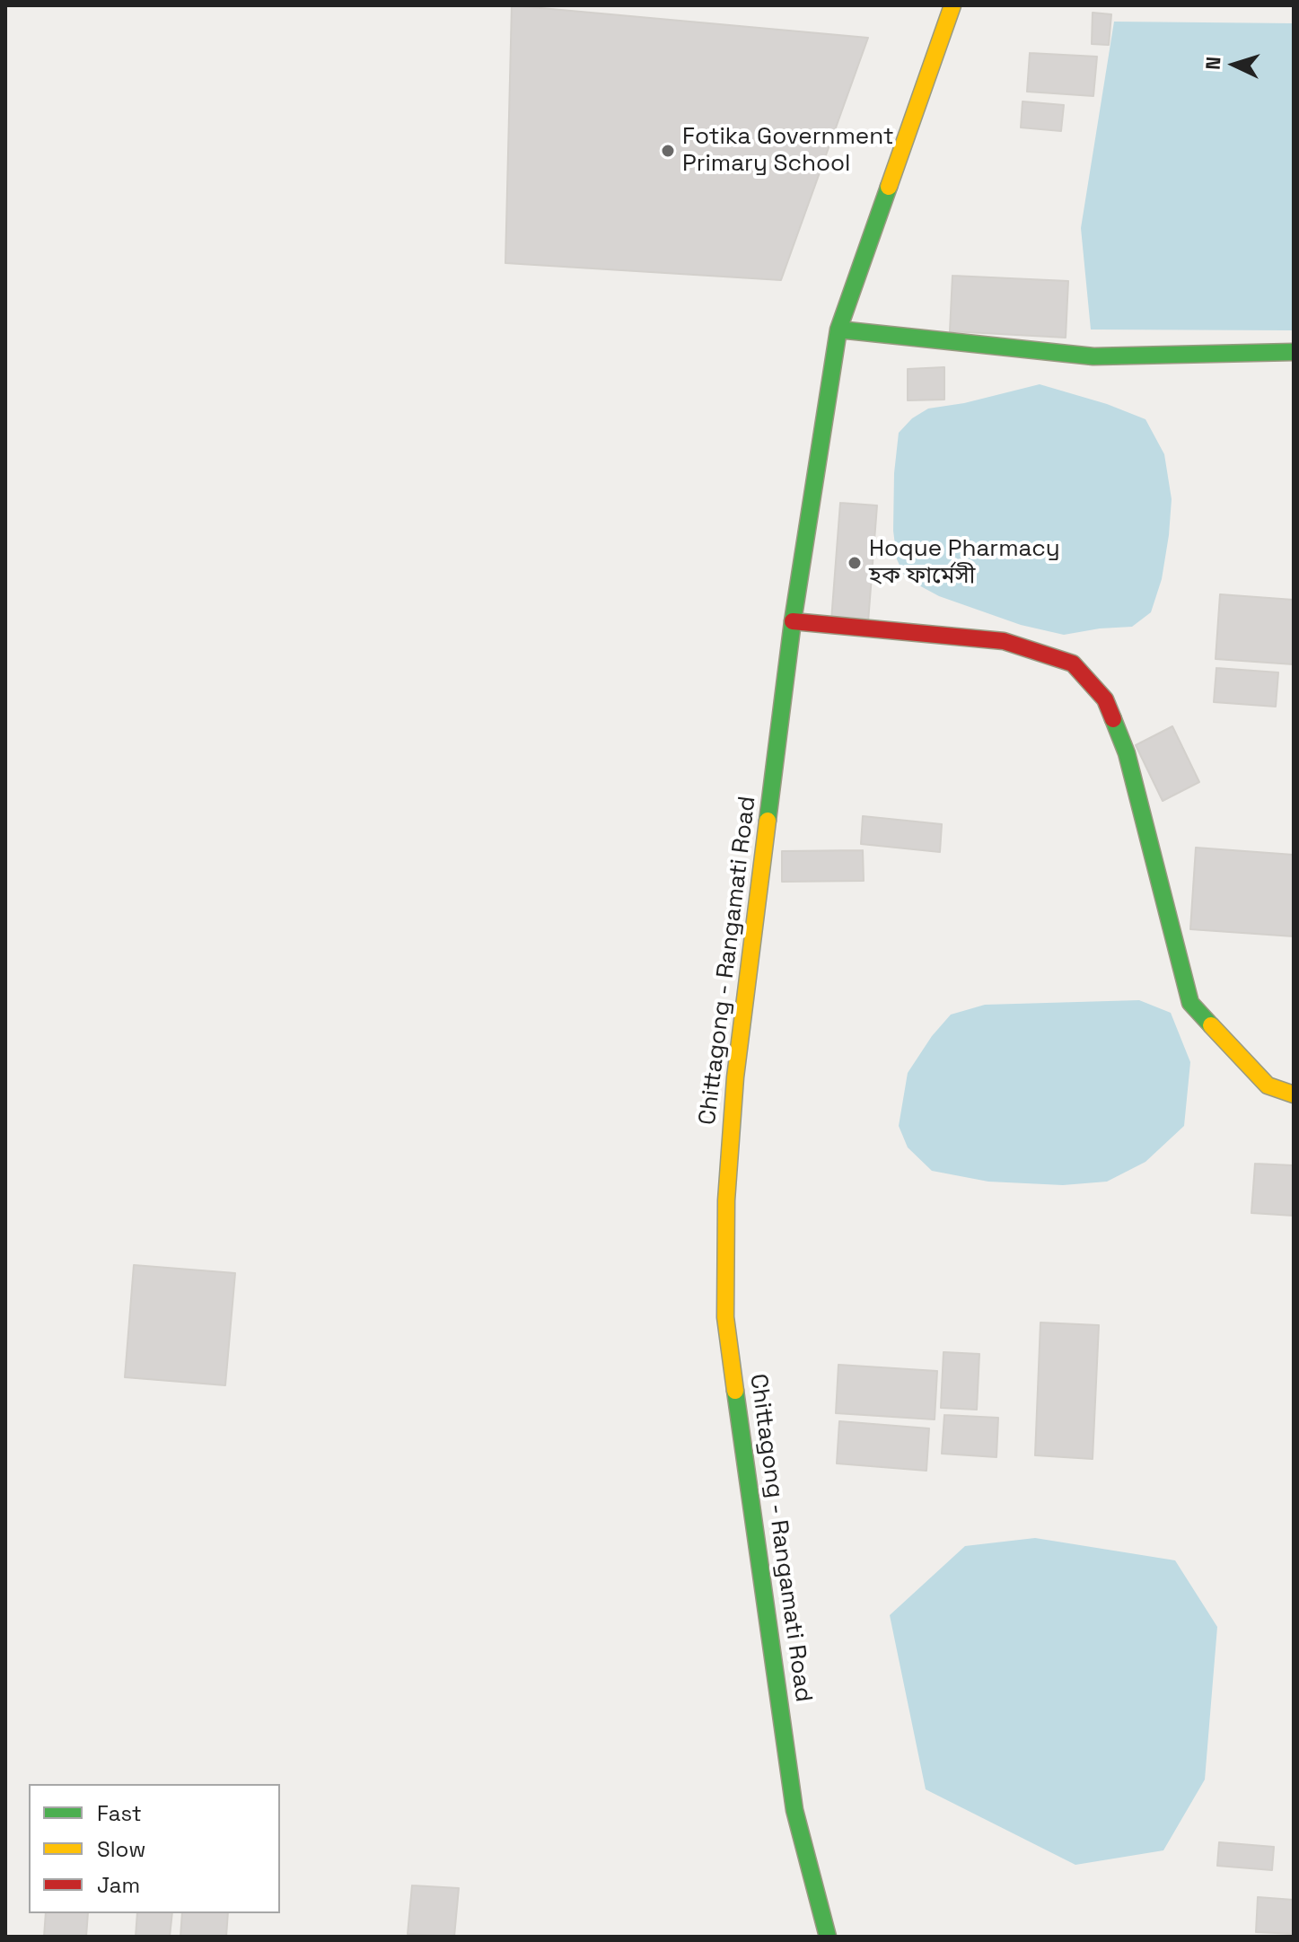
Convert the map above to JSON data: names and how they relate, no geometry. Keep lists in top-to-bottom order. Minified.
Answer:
{"streets":{"main road":["Chittagong - Rangamati Road"]},"places":["Fotika Government Primary School","Hoque Pharmacy হক ফার্মেসী"],"legend":["Fast","Slow","Jam"],"north":"left"}
